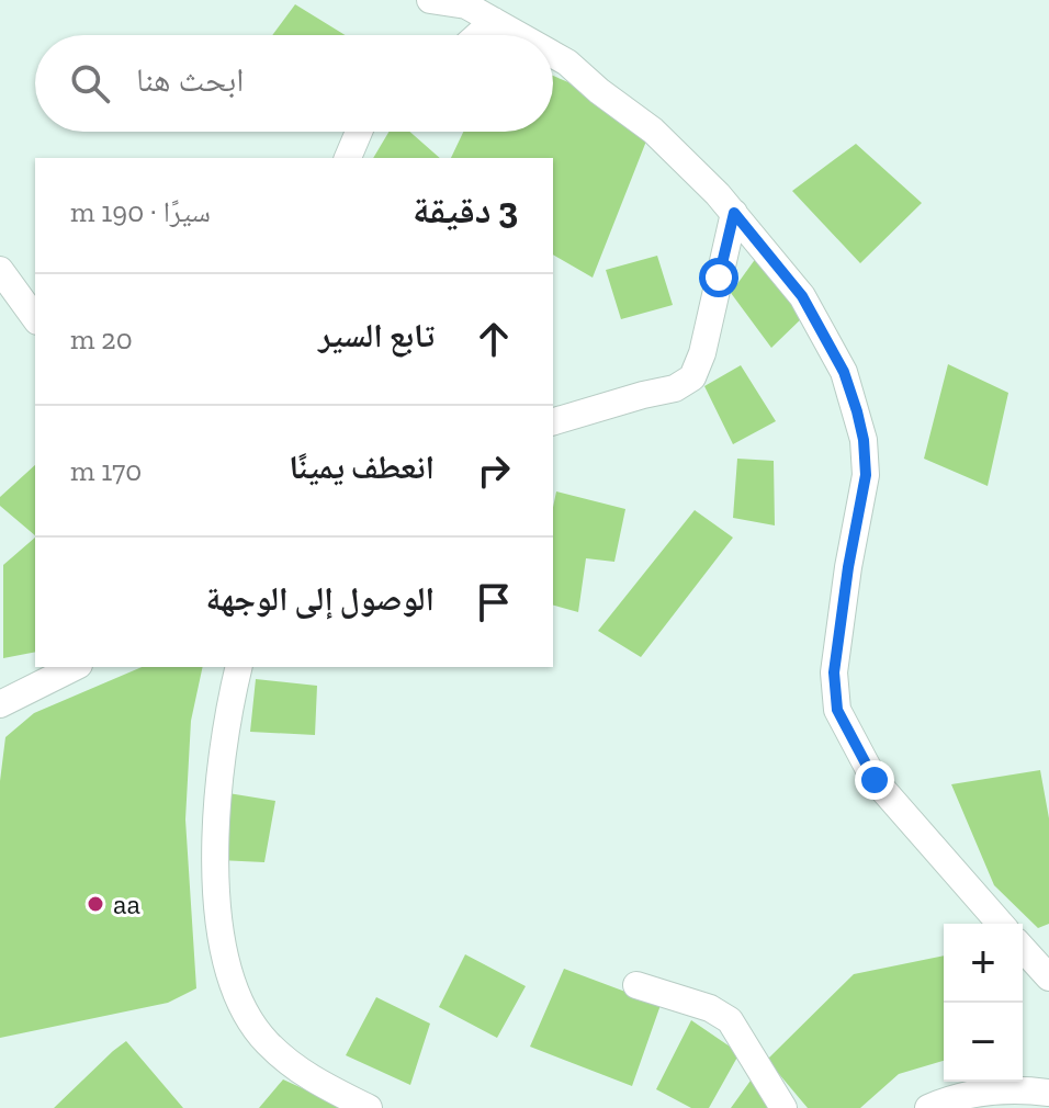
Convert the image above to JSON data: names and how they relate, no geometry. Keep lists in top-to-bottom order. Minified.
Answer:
{"places":["aa"],"page":{"search":"ابحث هنا","heading":["3 دقيقة","سيرًا · 190 m"],"list":[["تابع السير","20 m"],["انعطف يمينًا","170 m"],"الوصول إلى الوجهة"],"map_buttons":["+","−"]}}
